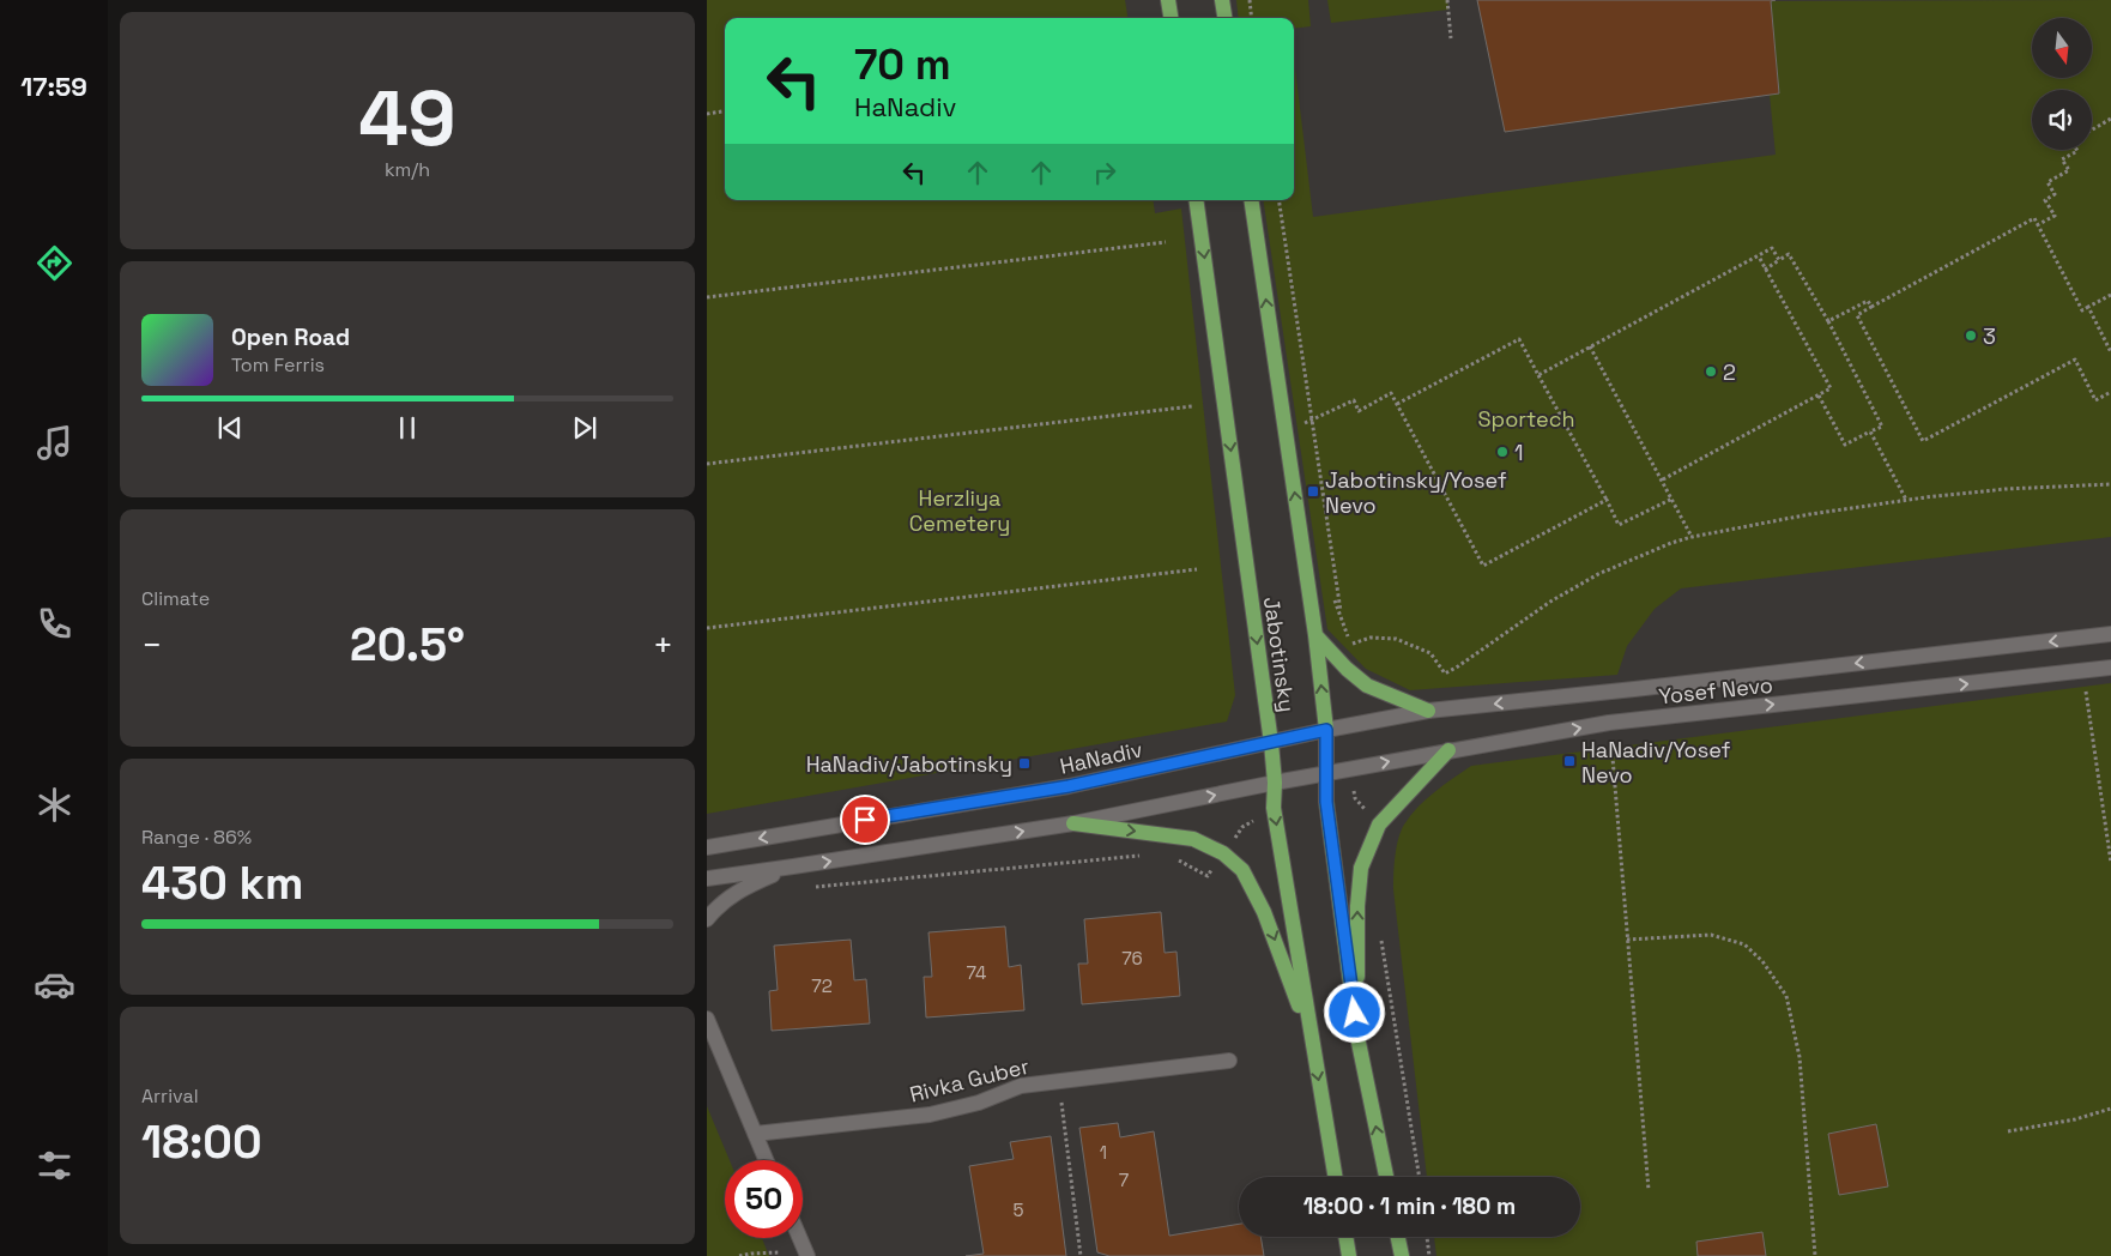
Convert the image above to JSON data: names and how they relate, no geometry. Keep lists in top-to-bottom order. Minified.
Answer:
{"streets":{"main road":["Jabotinsky"],"street":["Yosef Nevo","HaNadiv","Rivka Guber"]},"crossings":[["Jabotinsky","Yosef Nevo"],["Jabotinsky","HaNadiv"],["Yosef Nevo","HaNadiv"]],"parks":["Sportech","Herzliya Cemetery"],"places":{"other":["3","2","1"],"transit":["Jabotinsky/Yosef Nevo","HaNadiv/Yosef Nevo","HaNadiv/Jabotinsky"]},"house_numbers":["76","74","72","1","7","5"],"north":"bottom","page":{"tabs":"17:59","tile":[["49","km/h"],"Climate",["Range · 86%","430 km"],["Arrival","18:00"]],"turn":["70 m","HaNadiv"],"song":["Open Road","Tom Ferris"],"heat":["−","20.5°","+"],"limit":"50","trip":"18:00 · 1 min · 180 m"}}
